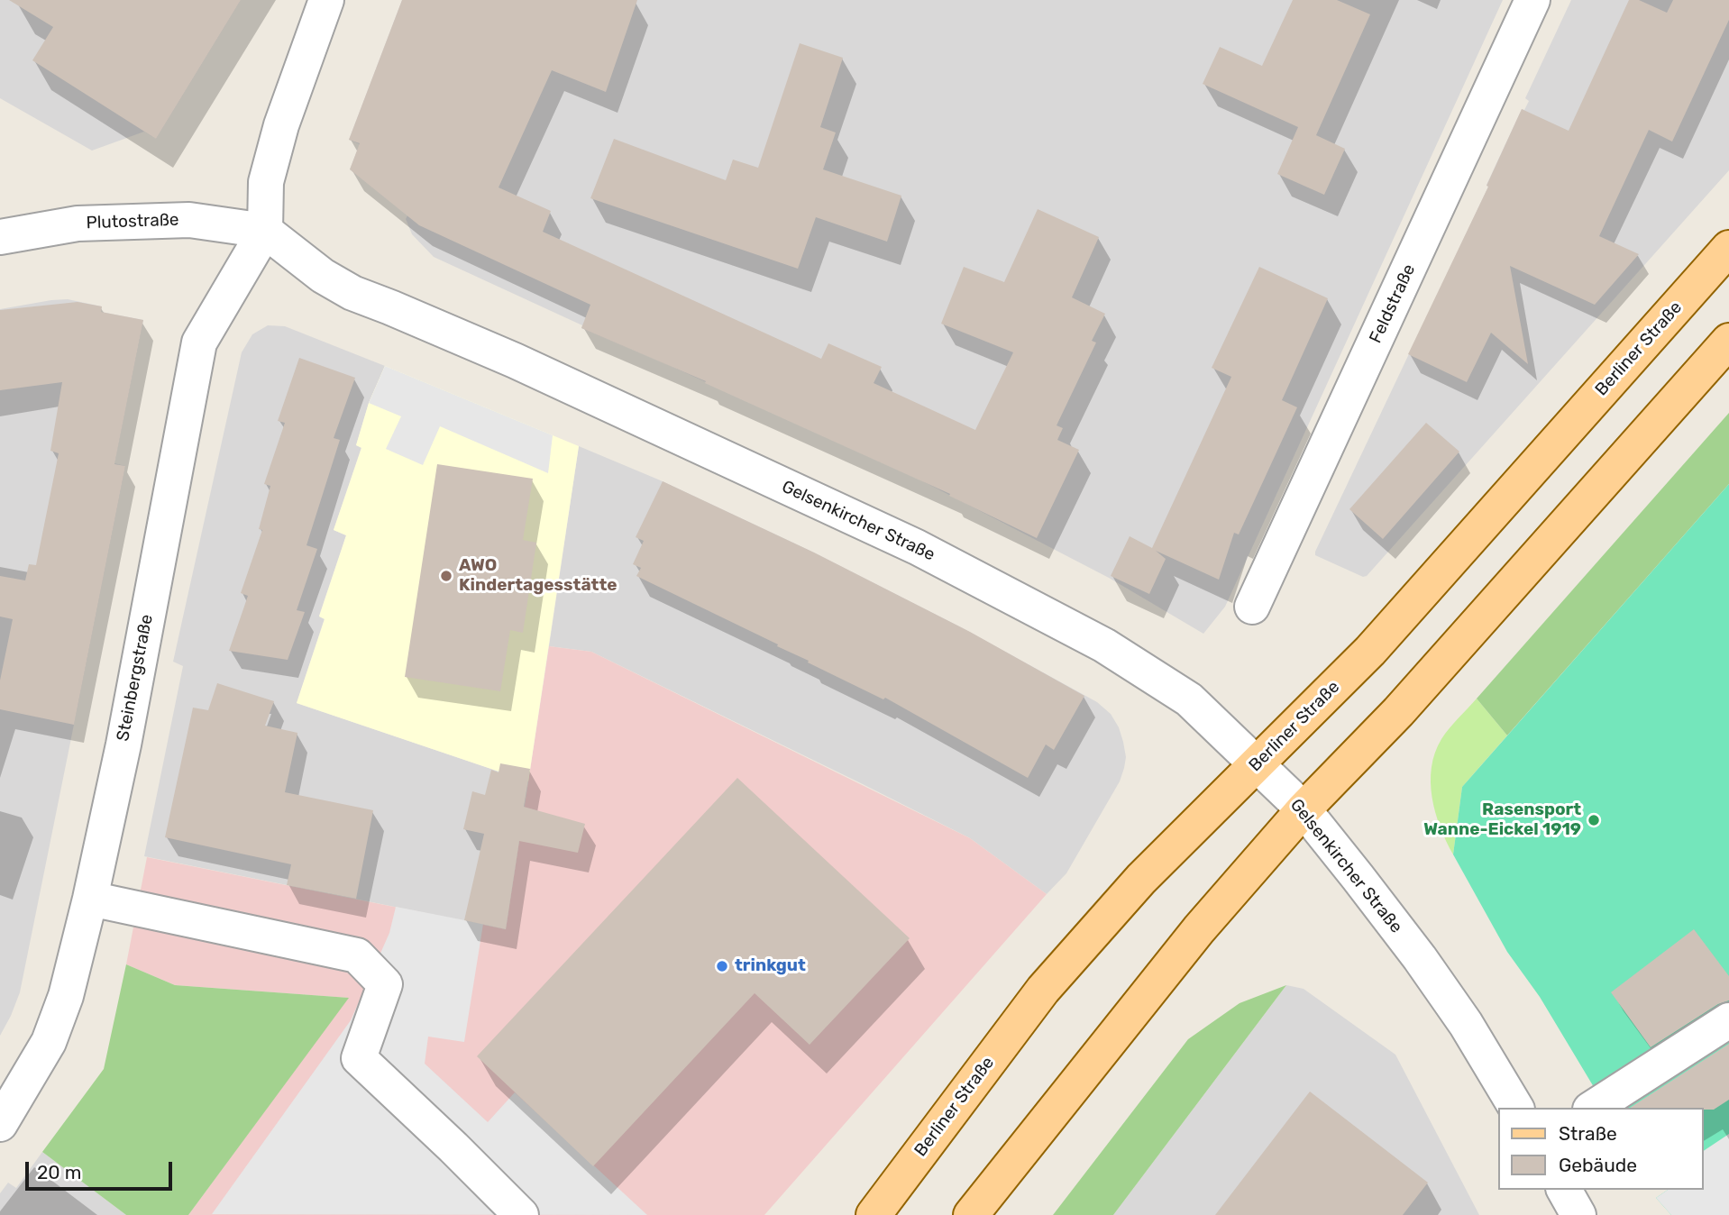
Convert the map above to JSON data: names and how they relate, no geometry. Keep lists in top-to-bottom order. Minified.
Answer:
{"streets":{"main road":["Berliner Straße"],"street":["Plutostraße","Feldstraße","Gelsenkircher Straße","Steinbergstraße"]},"crossings":[["Plutostraße","Gelsenkircher Straße"],["Plutostraße","Steinbergstraße"],["Berliner Straße","Gelsenkircher Straße"],["Gelsenkircher Straße","Steinbergstraße"]],"places":["AWO Kindertagesstätte","Rasensport Wanne-Eickel 1919","trinkgut"],"legend":["Straße","Gebäude"],"scale_bar":"20 m"}
